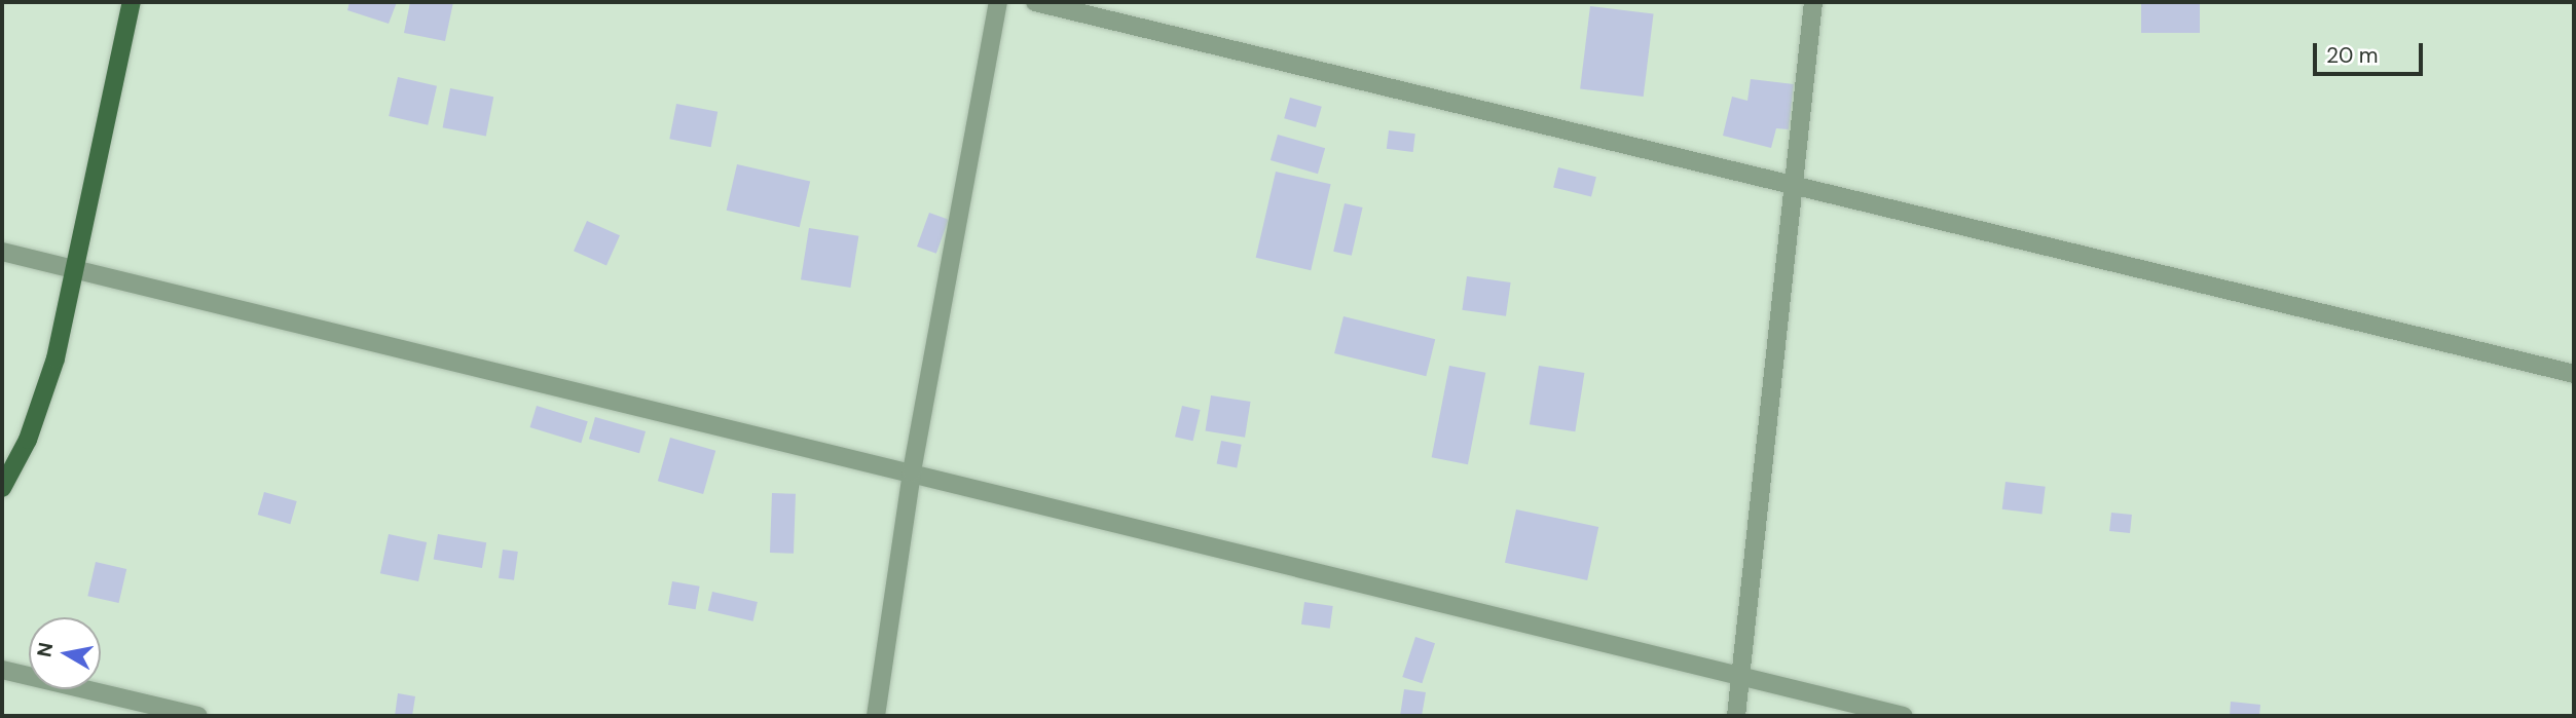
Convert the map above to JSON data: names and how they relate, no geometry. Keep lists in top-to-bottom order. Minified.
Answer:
{"scale_bar":"20 m","north":"left"}
